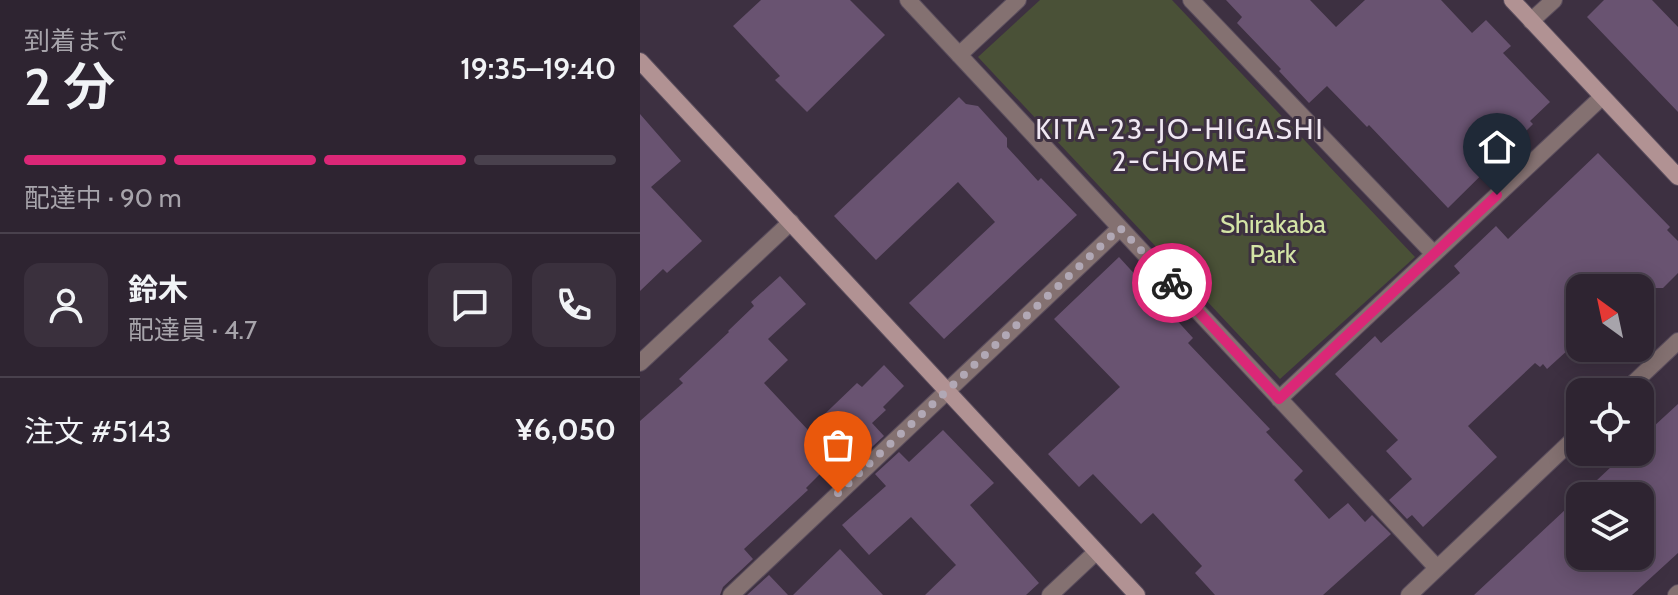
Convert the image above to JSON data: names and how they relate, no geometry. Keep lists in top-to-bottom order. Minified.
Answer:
{"districts":["KITA-23-JO-HIGASHI 2-CHOME"],"parks":["Shirakaba Park"],"north":"top left","page":{"heading":["2 分","到着まで","19:35–19:40"],"panel":["鈴木","配達員 · 4.7","注文 #5143","¥6,050"],"bar":"配達中 · 90 m"}}
